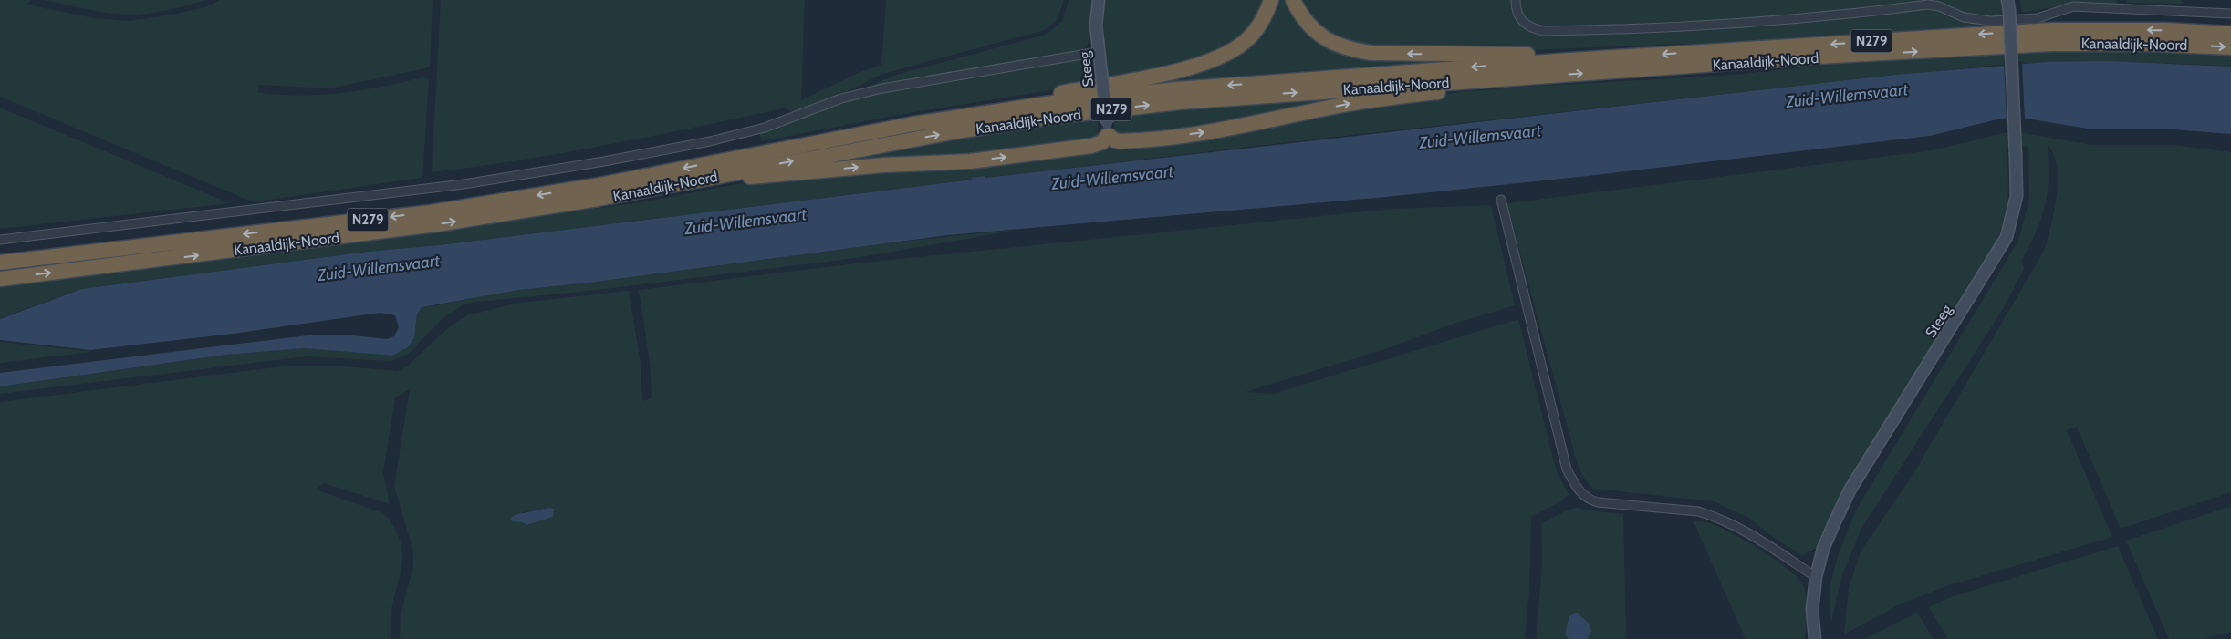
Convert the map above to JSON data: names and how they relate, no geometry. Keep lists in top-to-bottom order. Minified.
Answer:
{"streets":{"highway":["N279","Kanaaldijk-Noord"],"street":["Steeg"]},"crossings":[["N279","Kanaaldijk-Noord"],["N279","Steeg"]],"water":["Zuid-Willemsvaart"]}
